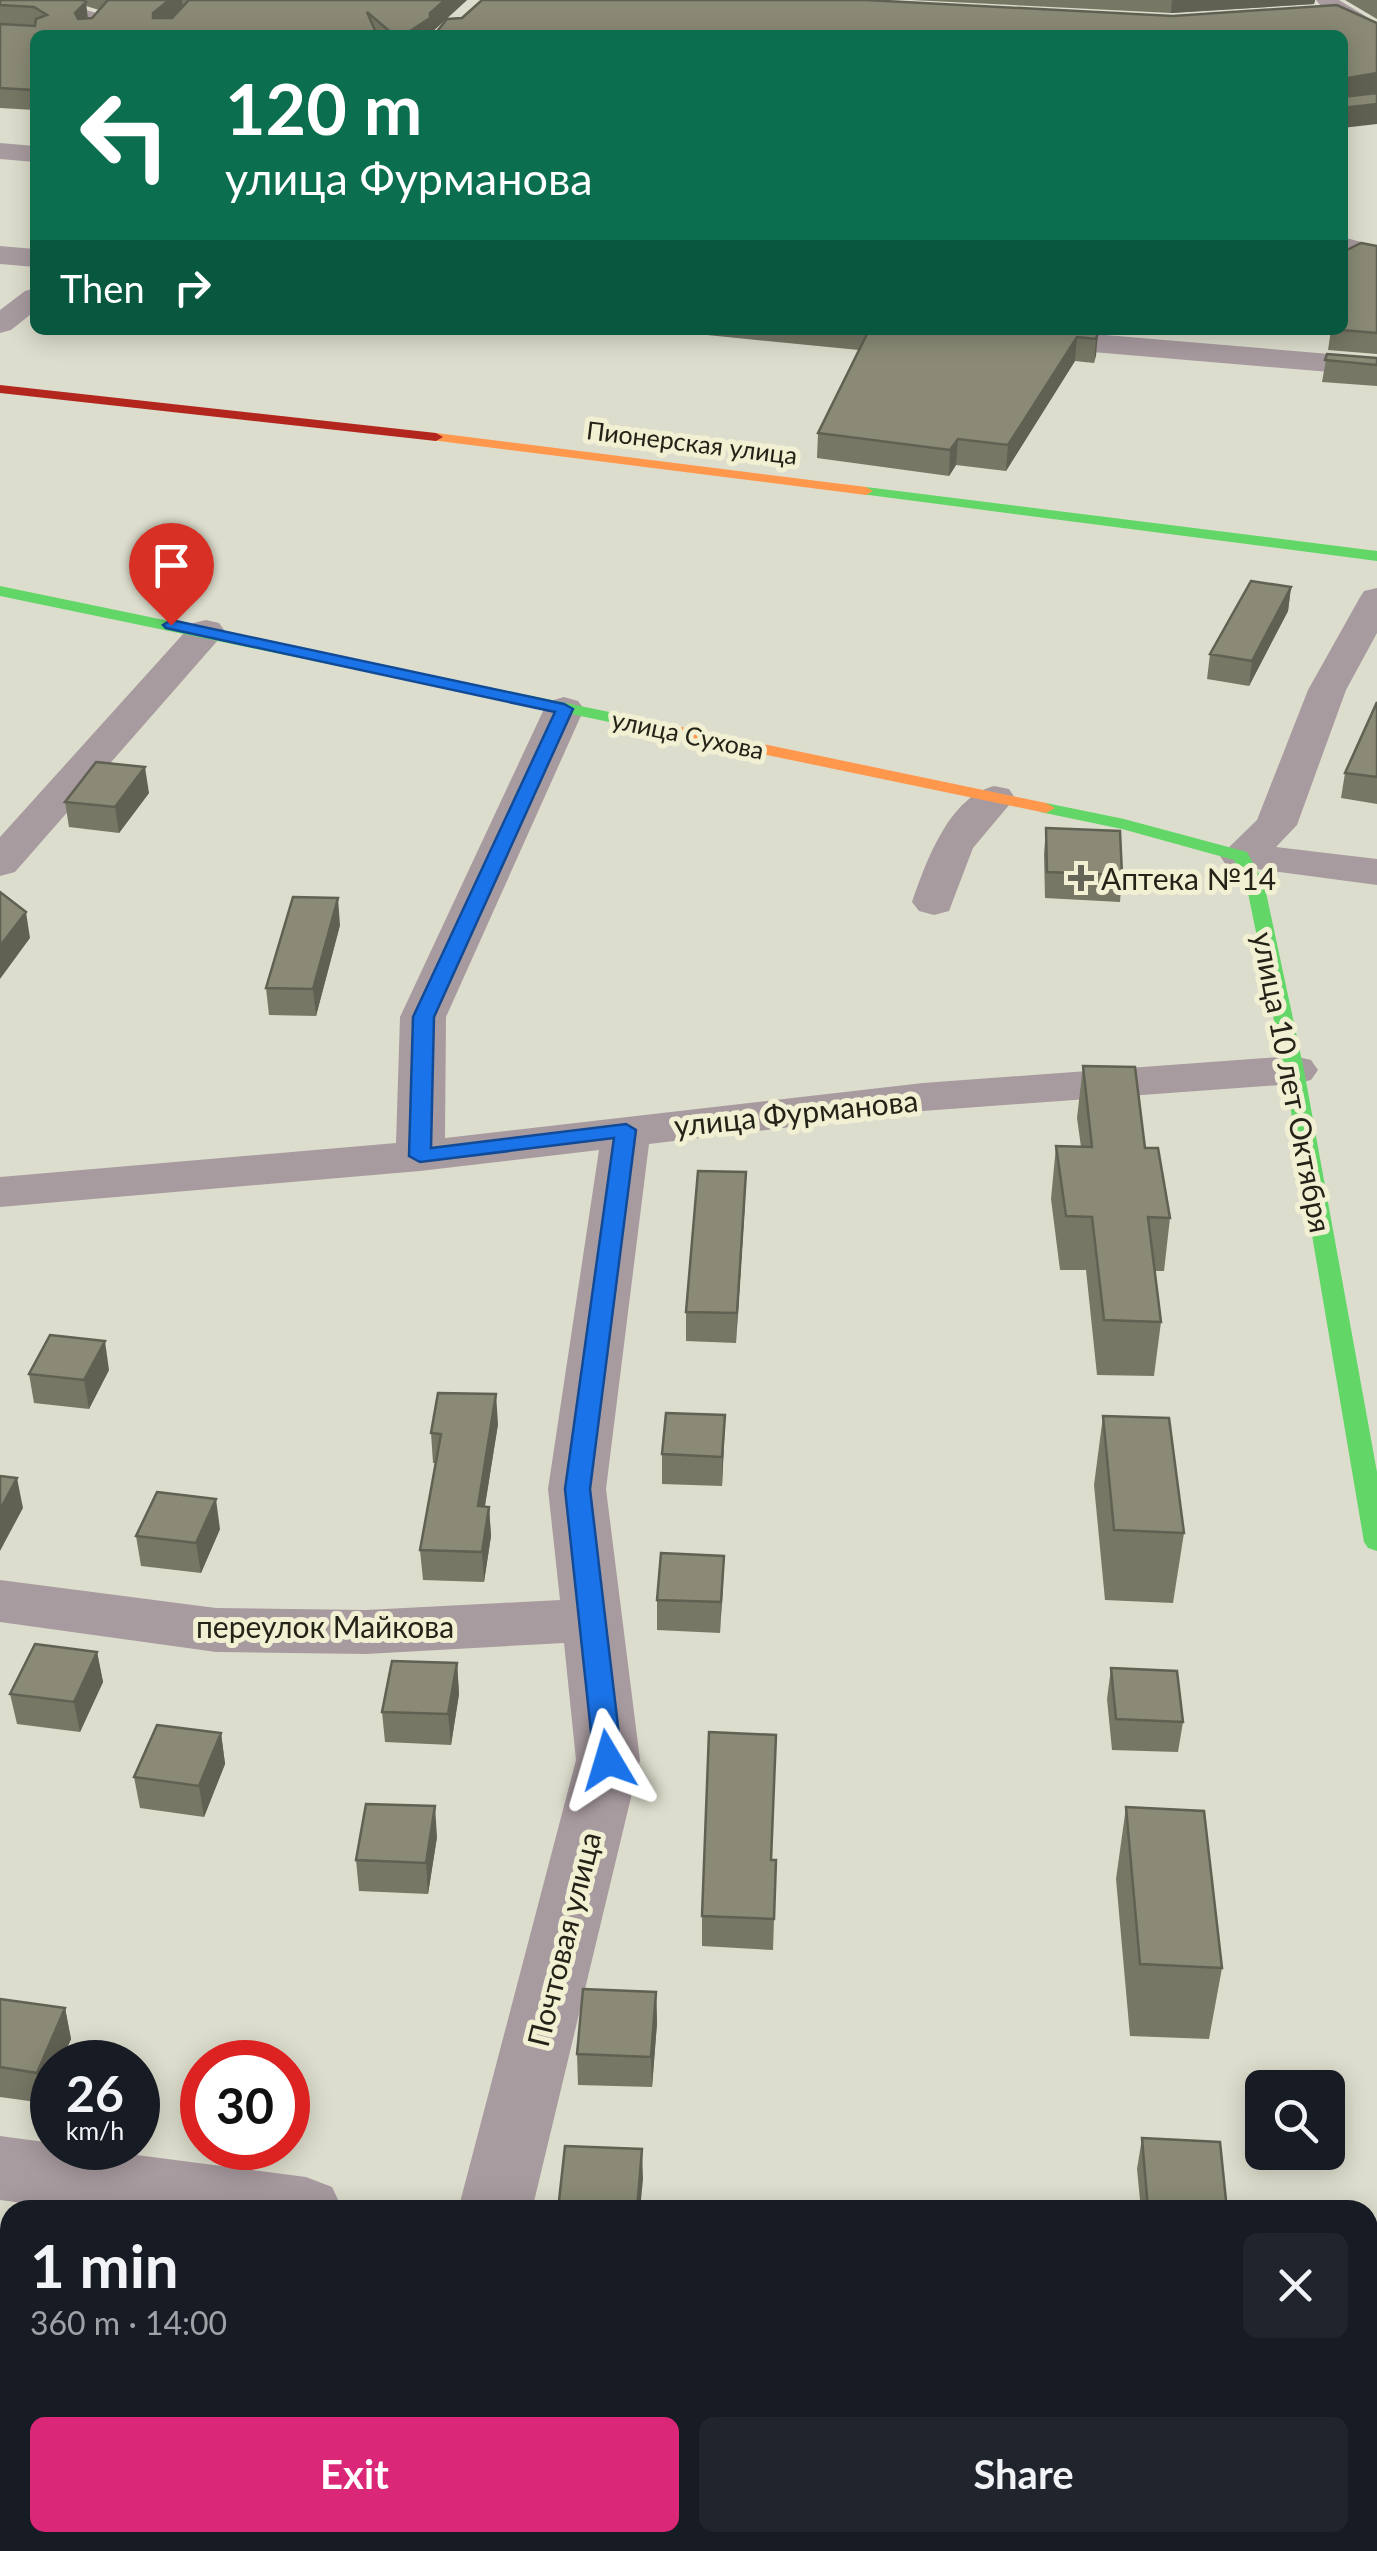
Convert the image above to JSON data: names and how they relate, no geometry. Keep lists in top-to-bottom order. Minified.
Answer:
{"streets":{"street":["Пионерская улица","улица Сухова","улица 10 лет Октября","улица Фурманова","переулок Майкова","Почтовая улица"]},"crossings":[["улица Сухова","улица 10 лет Октября"],["улица 10 лет Октября","улица Фурманова"],["улица Фурманова","Почтовая улица"],["переулок Майкова","Почтовая улица"]],"places":{"health":["Аптека №14"]},"page":{"turn":["120 m","улица Фурманова"],"then":"Then","speed":"26 km/h","limit":"30","heading":["1 min","360 m · 14:00"],"buttons":["Exit","Share"]}}
